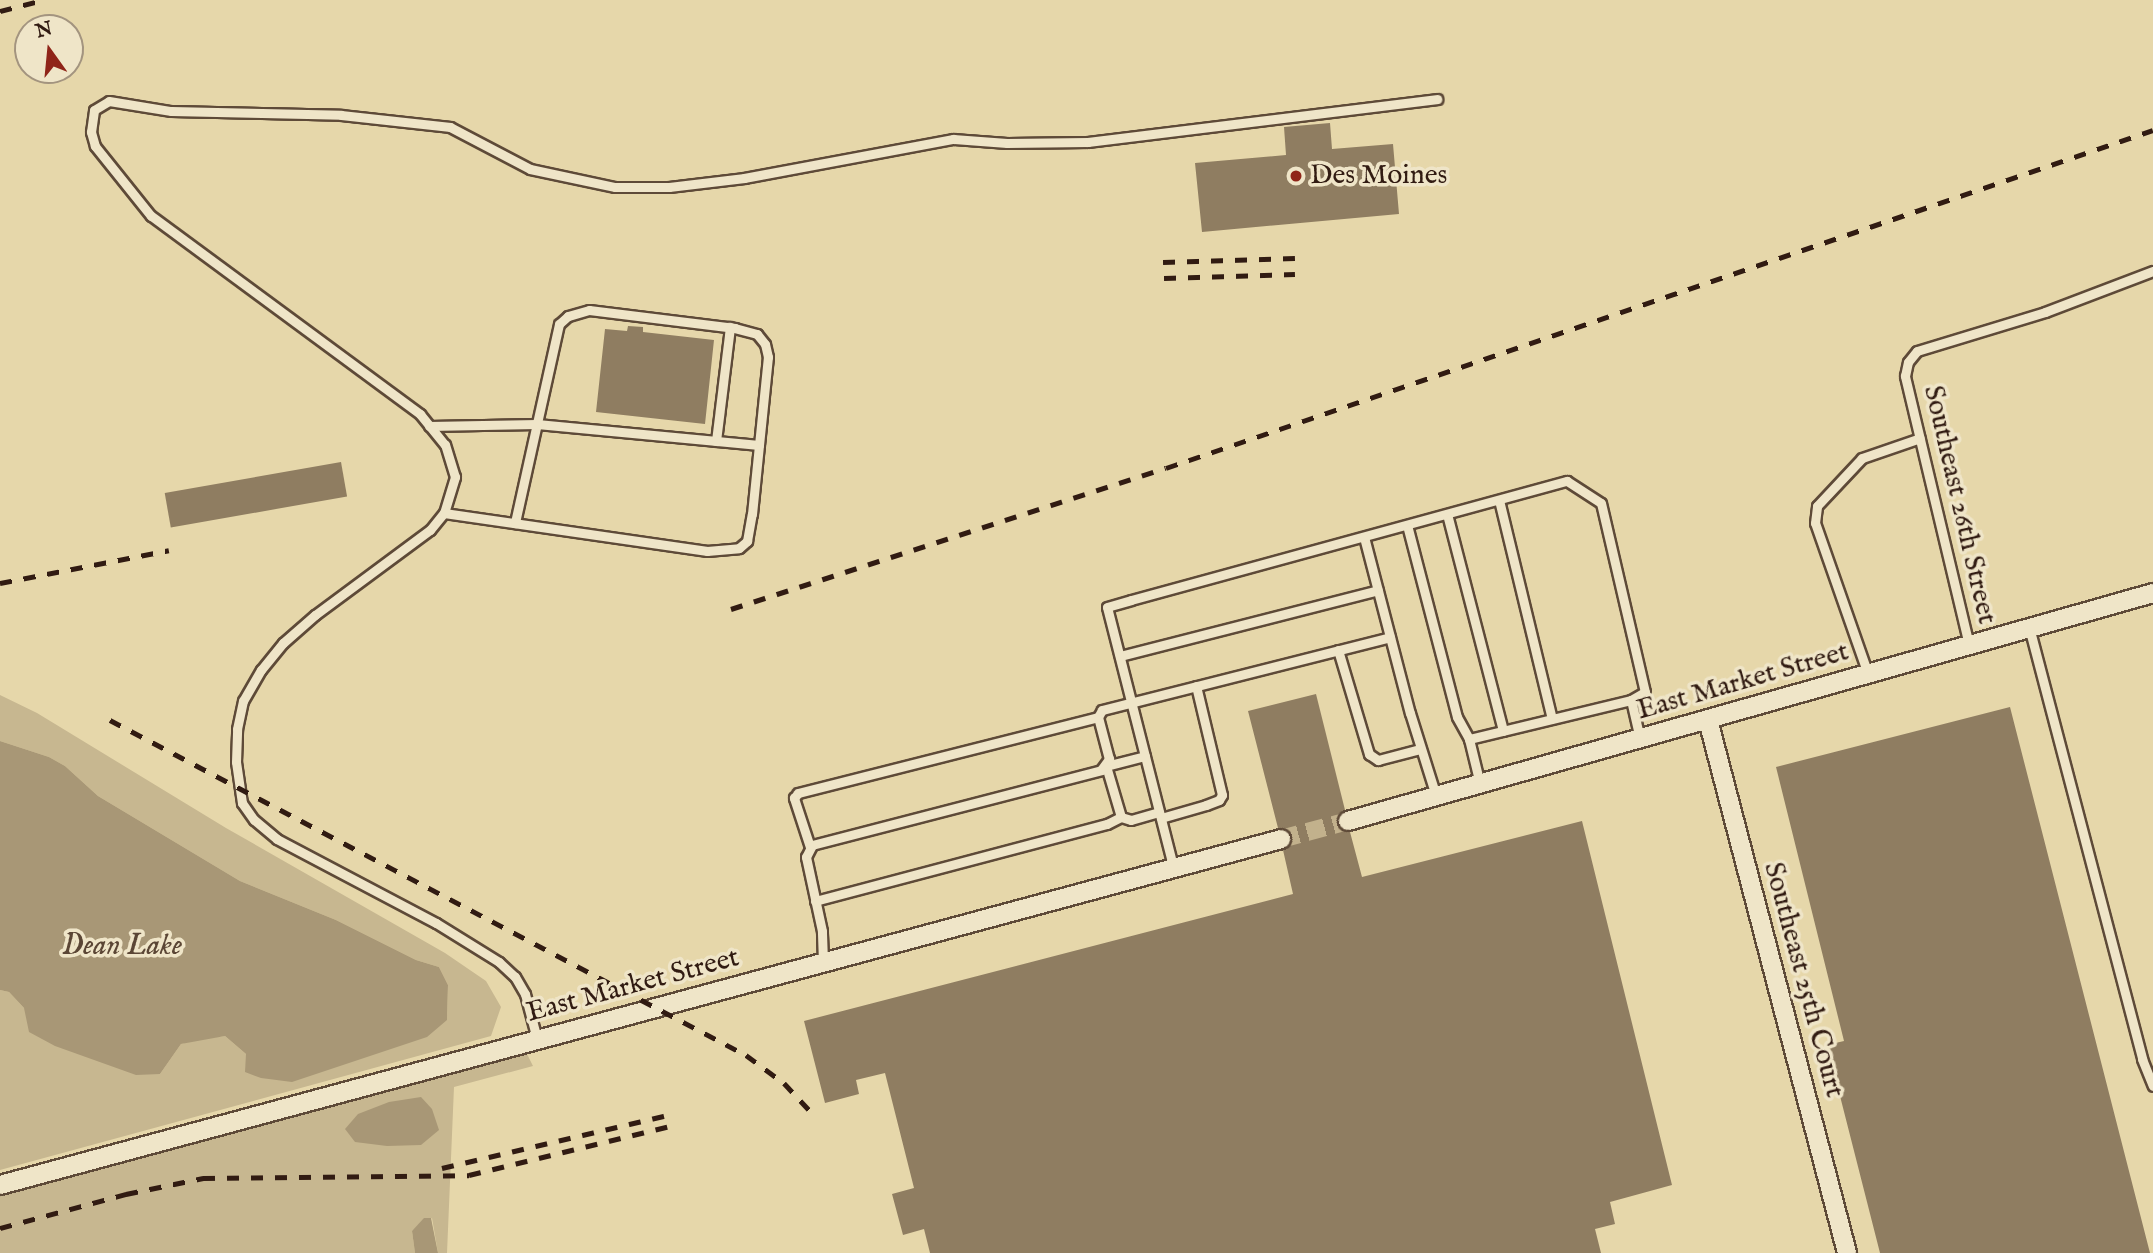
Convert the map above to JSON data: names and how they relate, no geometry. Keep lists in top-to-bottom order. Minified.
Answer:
{"streets":{"street":["East Market Street","Southeast 25th Court"],"lane":["Southeast 26th Street"]},"crossings":[["Southeast 26th Street","East Market Street"],["East Market Street","Southeast 25th Court"]],"water":["Dean Lake"],"places":["Des Moines"],"north":"top"}
